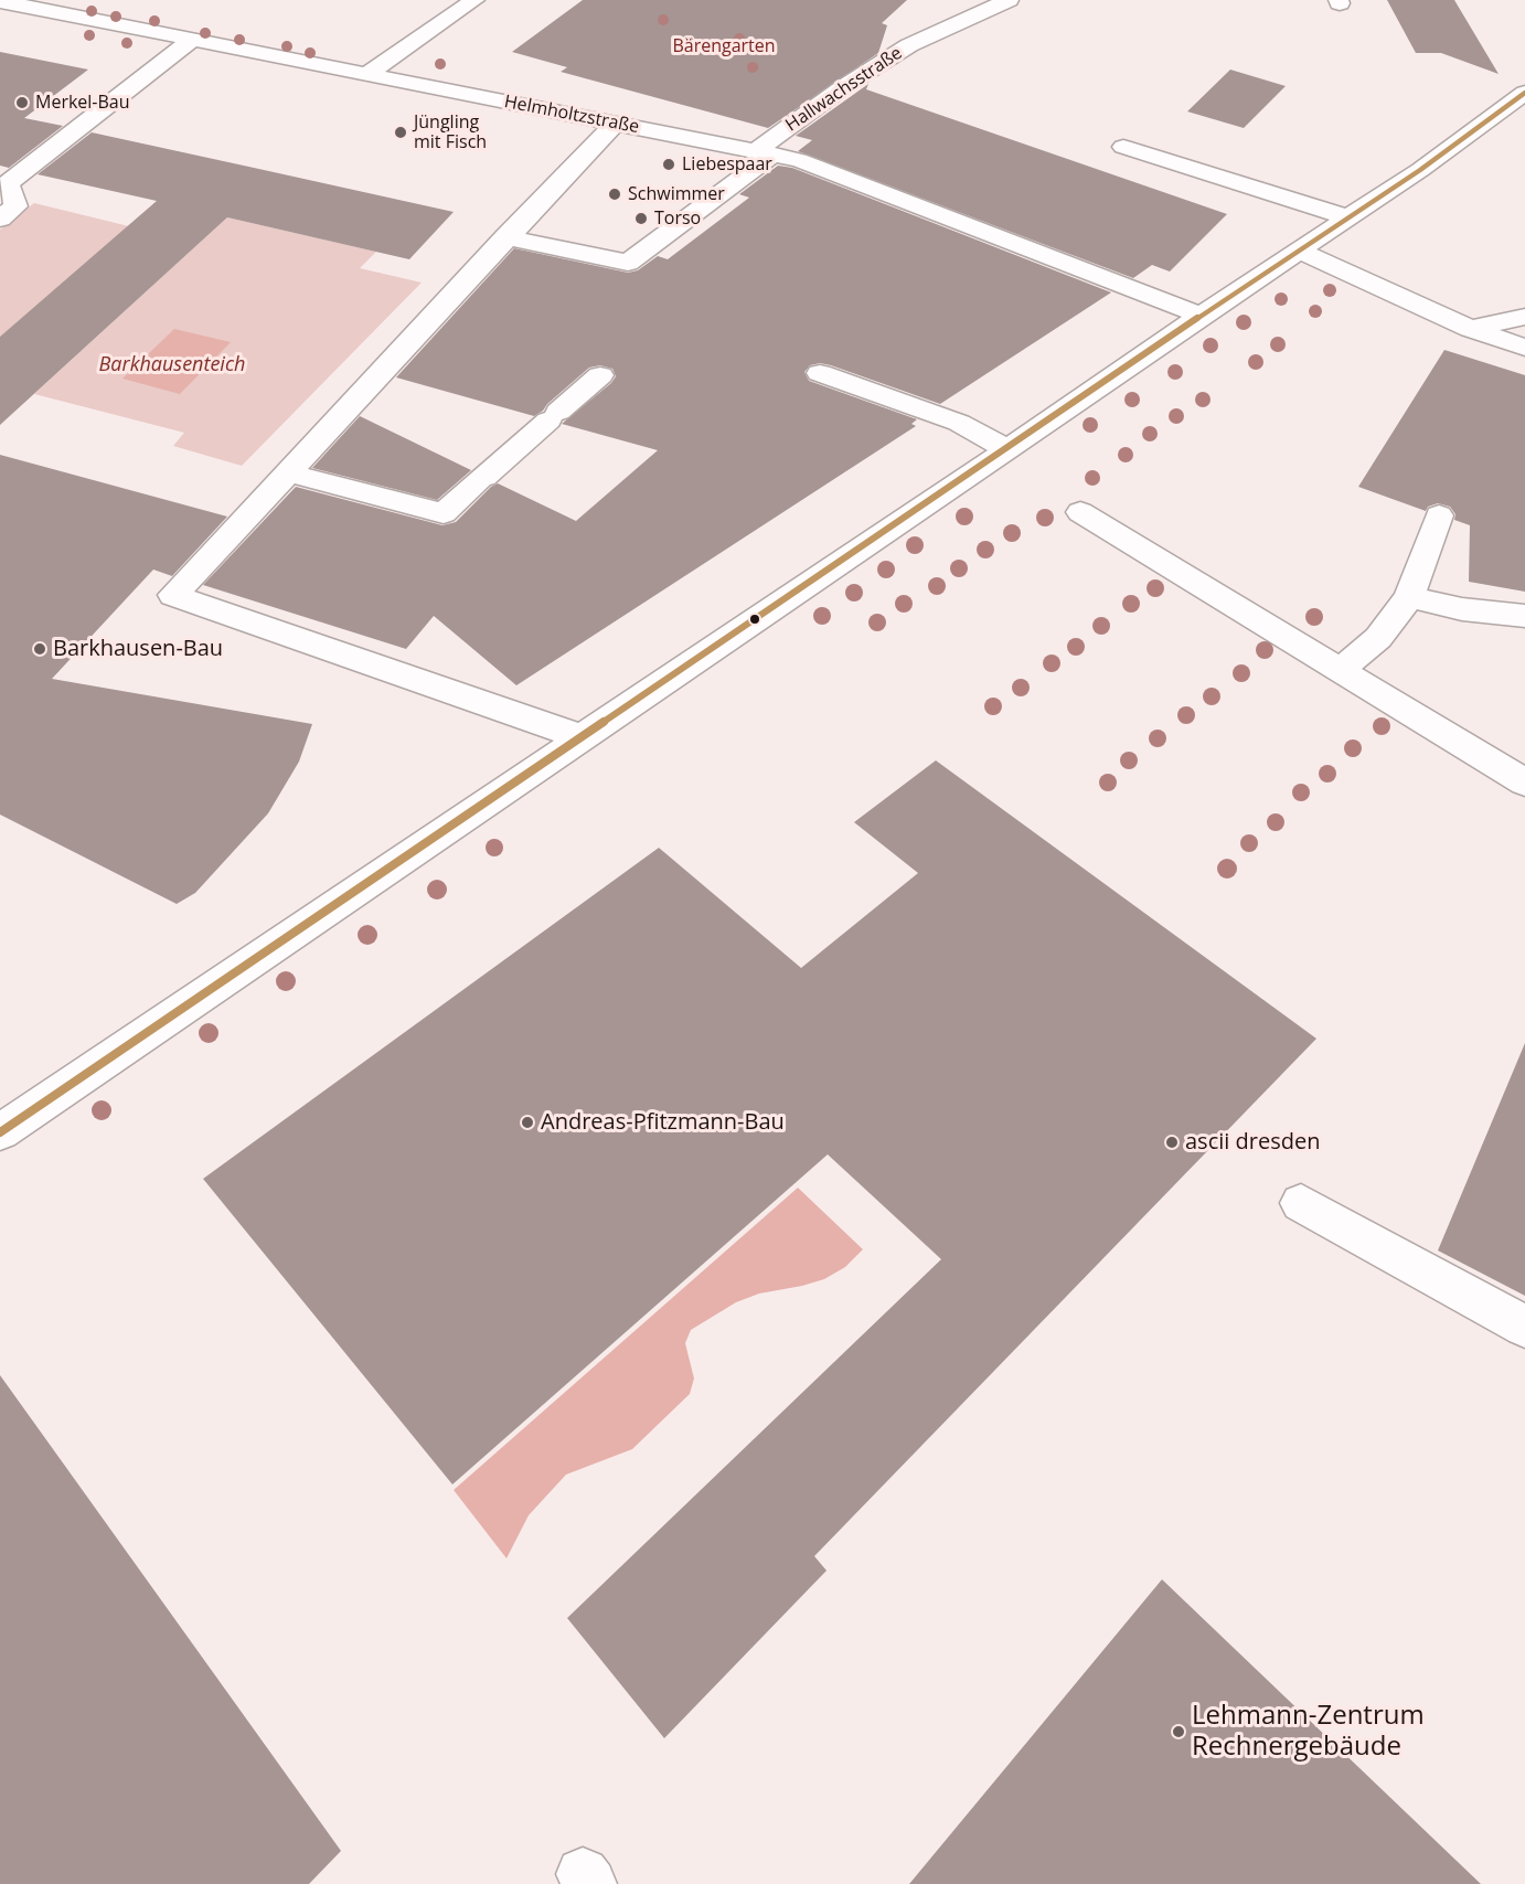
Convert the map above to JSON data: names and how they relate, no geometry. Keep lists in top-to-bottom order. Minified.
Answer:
{"streets":{"street":["Hallwachsstraße","Helmholtzstraße"]},"crossings":[["Hallwachsstraße","Helmholtzstraße"]],"water":["Barkhausenteich"],"parks":["Bärengarten"],"places":["Merkel-Bau","Jüngling mit Fisch","Liebespaar","Schwimmer","Torso","Barkhausen-Bau","Andreas-Pfitzmann-Bau","ascii dresden","Lehmann-Zentrum Rechnergebäude"]}
